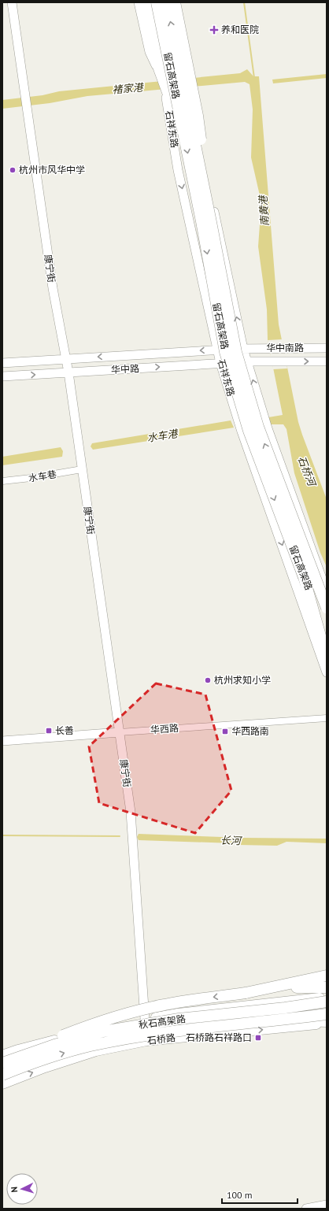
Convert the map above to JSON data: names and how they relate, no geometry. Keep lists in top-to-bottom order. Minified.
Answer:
{"streets":{"highway":["留石高架路","秋石高架路"],"main road":["石祥东路","康宁街","华中南路","华中路","华西路","石桥路"],"street":["水车巷"]},"crossings":[["石祥东路","华中路"],["康宁街","华中路"],["康宁街","水车巷"],["康宁街","华西路"],["康宁街","石桥路"],["华中南路","华中路"]],"water":["褚家港","南黄港","水车港","石桥河","长河"],"places":{"health":["养和医院"],"other":["杭州市风华中学","杭州求知小学"],"transit":["长善","华西路南","石桥路石祥路口"]},"scale_bar":"100 m","north":"left"}
